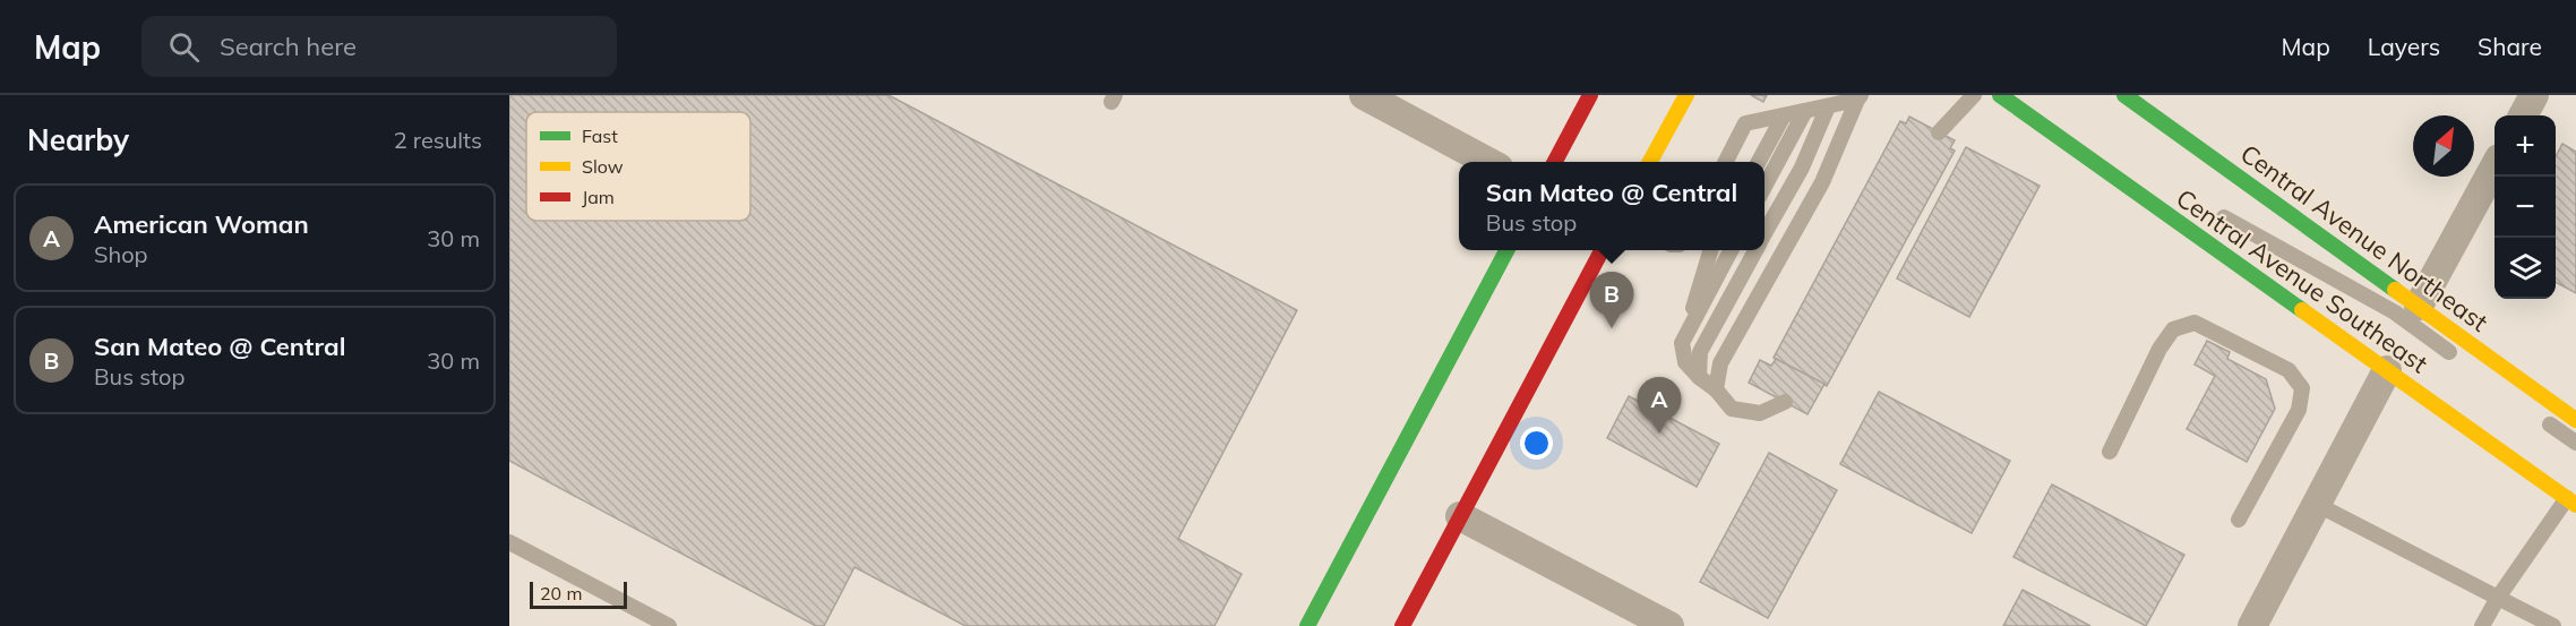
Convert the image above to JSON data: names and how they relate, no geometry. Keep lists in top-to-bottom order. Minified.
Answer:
{"streets":{"main road":["Central Avenue Northeast","Central Avenue Southeast"]},"legend":["Fast","Slow","Jam"],"scale_bar":"20 m","north":"top right","page":{"header":"Map","search":"Search here","nav":["Map","Layers","Share"],"heading":["Nearby","2 results"],"map_buttons":["+","−"],"popup":["San Mateo @ Central","Bus stop"],"list":[{"mark":"A","name":"American Woman","note":"Shop","value":"30 m"},{"mark":"B","name":"San Mateo @ Central","note":"Bus stop","value":"30 m"}],"pins":["B","A"],"scale":"20 m"}}
